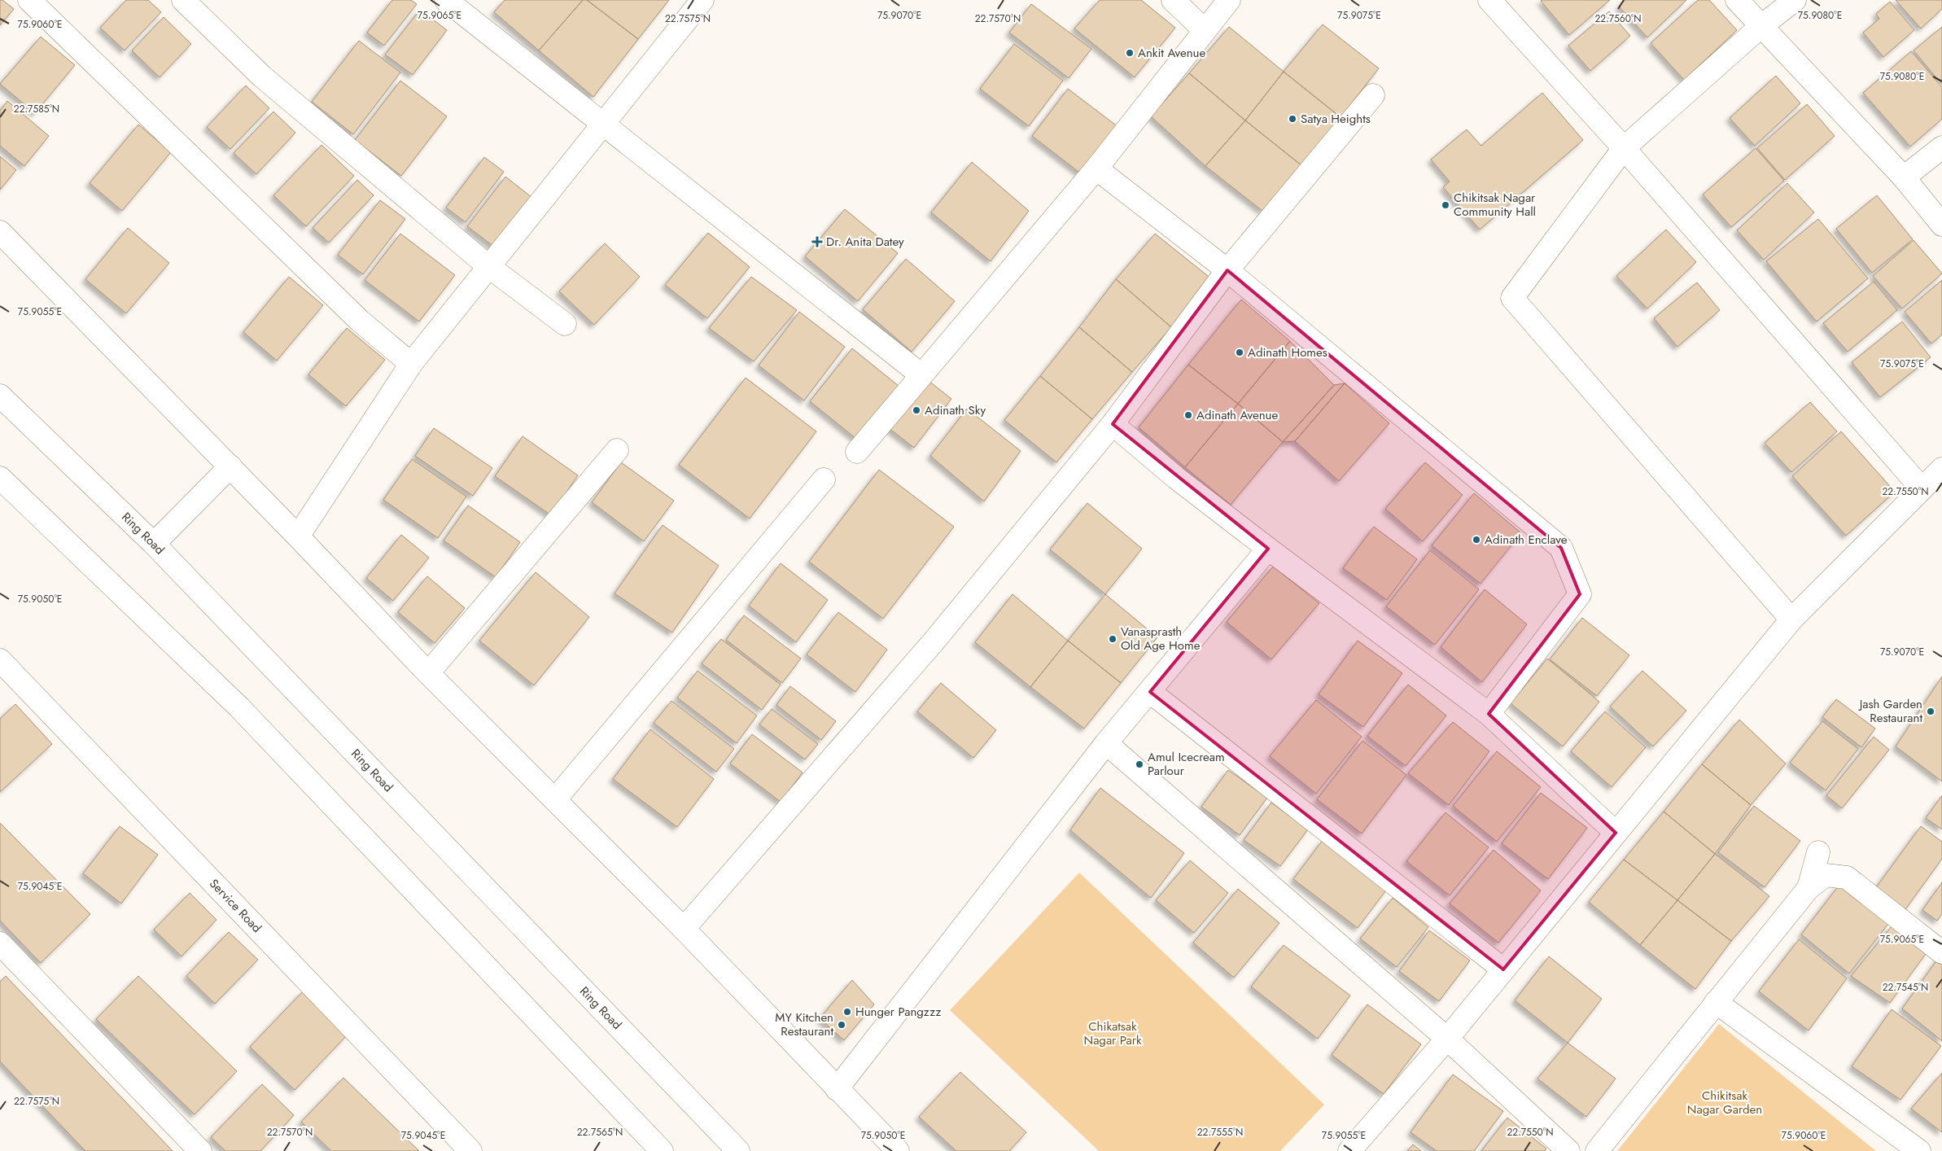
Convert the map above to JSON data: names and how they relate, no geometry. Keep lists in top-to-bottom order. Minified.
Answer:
{"streets":{"street":["Ring Road","Service Road"]},"parks":["Chikatsak Nagar Park","Chikitsak Nagar Garden"],"places":{"other":["Ankit Avenue","Satya Heights","Chikitsak Nagar Community Hall","Adinath Homes","Adinath Sky","Adinath Avenue","Adinath Enclave","Vanasprasth Old Age Home","Jash Garden Restaurant","Amul Icecream Parlour","Hunger Pangzzz","MY Kitchen Restaurant"],"health":["Dr. Anita Datey"]},"coordinates":["75.9065°E","75.9070°E","75.9075°E","75.9080°E","22.7575°N","22.7570°N","22.7560°N","75.9060°E","22.7585°N","75.9055°E","22.7550°N","75.9050°E","75.9045°E","22.7545°N","22.7565°N","22.7555°N"]}
